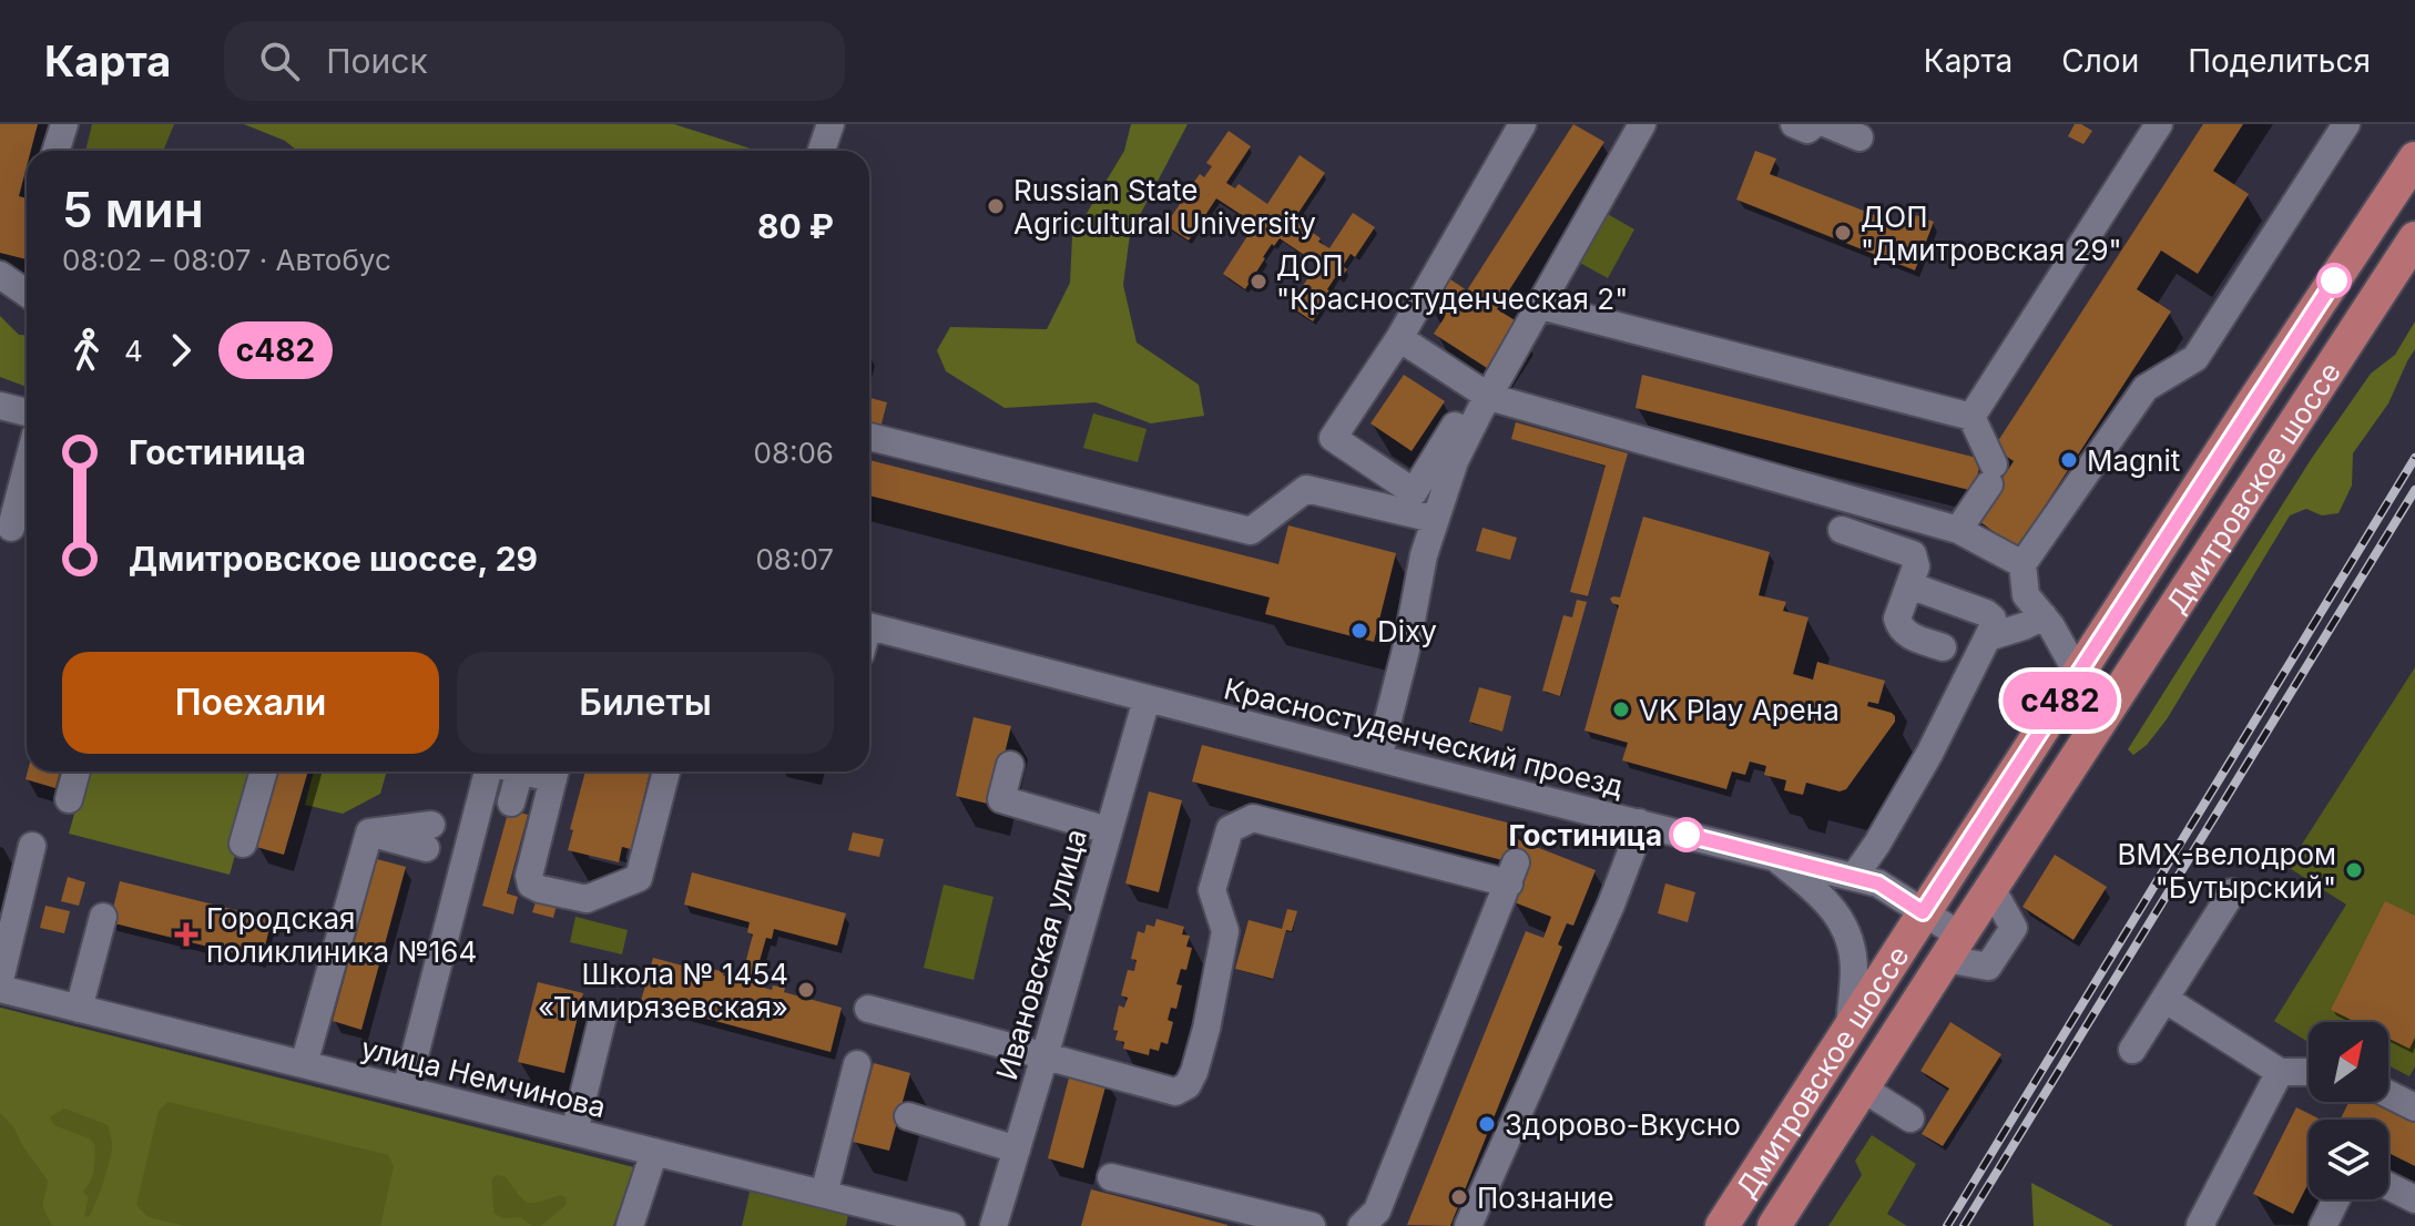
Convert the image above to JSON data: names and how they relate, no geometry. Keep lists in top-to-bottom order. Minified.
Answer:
{"streets":{"main road":["Дмитровское шоссе"],"street":["Красностуденческий проезд","Ивановская улица","улица Немчинова"]},"crossings":[["Дмитровское шоссе","Красностуденческий проезд"],["Красностуденческий проезд","Ивановская улица"]],"places":{"other":["Russian State Agricultural University","ДОП \"Дмитровская 29\"","ДОП \"Красностуденческая 2\"","Magnit","Dixy","VK Play Арена","Гостиница","BMX-велодром \"Бутырский\"","Школа № 1454 «Тимирязевская»","Здорово-Вкусно","Познание"],"health":["Городская поликлиника №164"]},"lines":["bus line с482"],"north":"top right","page":{"header":"Карта","search":"Поиск","nav":["Карта","Слои","Поделиться"],"on_map":"с482","heading":["5 мин","08:02 – 08:07 · Автобус","80 ₽"],"legs":["4","с482"],"list":[{"name":"Гостиница","value":"08:06"},{"name":"Дмитровское шоссе, 29","value":"08:07"}],"buttons":["Поехали","Билеты"]}}
